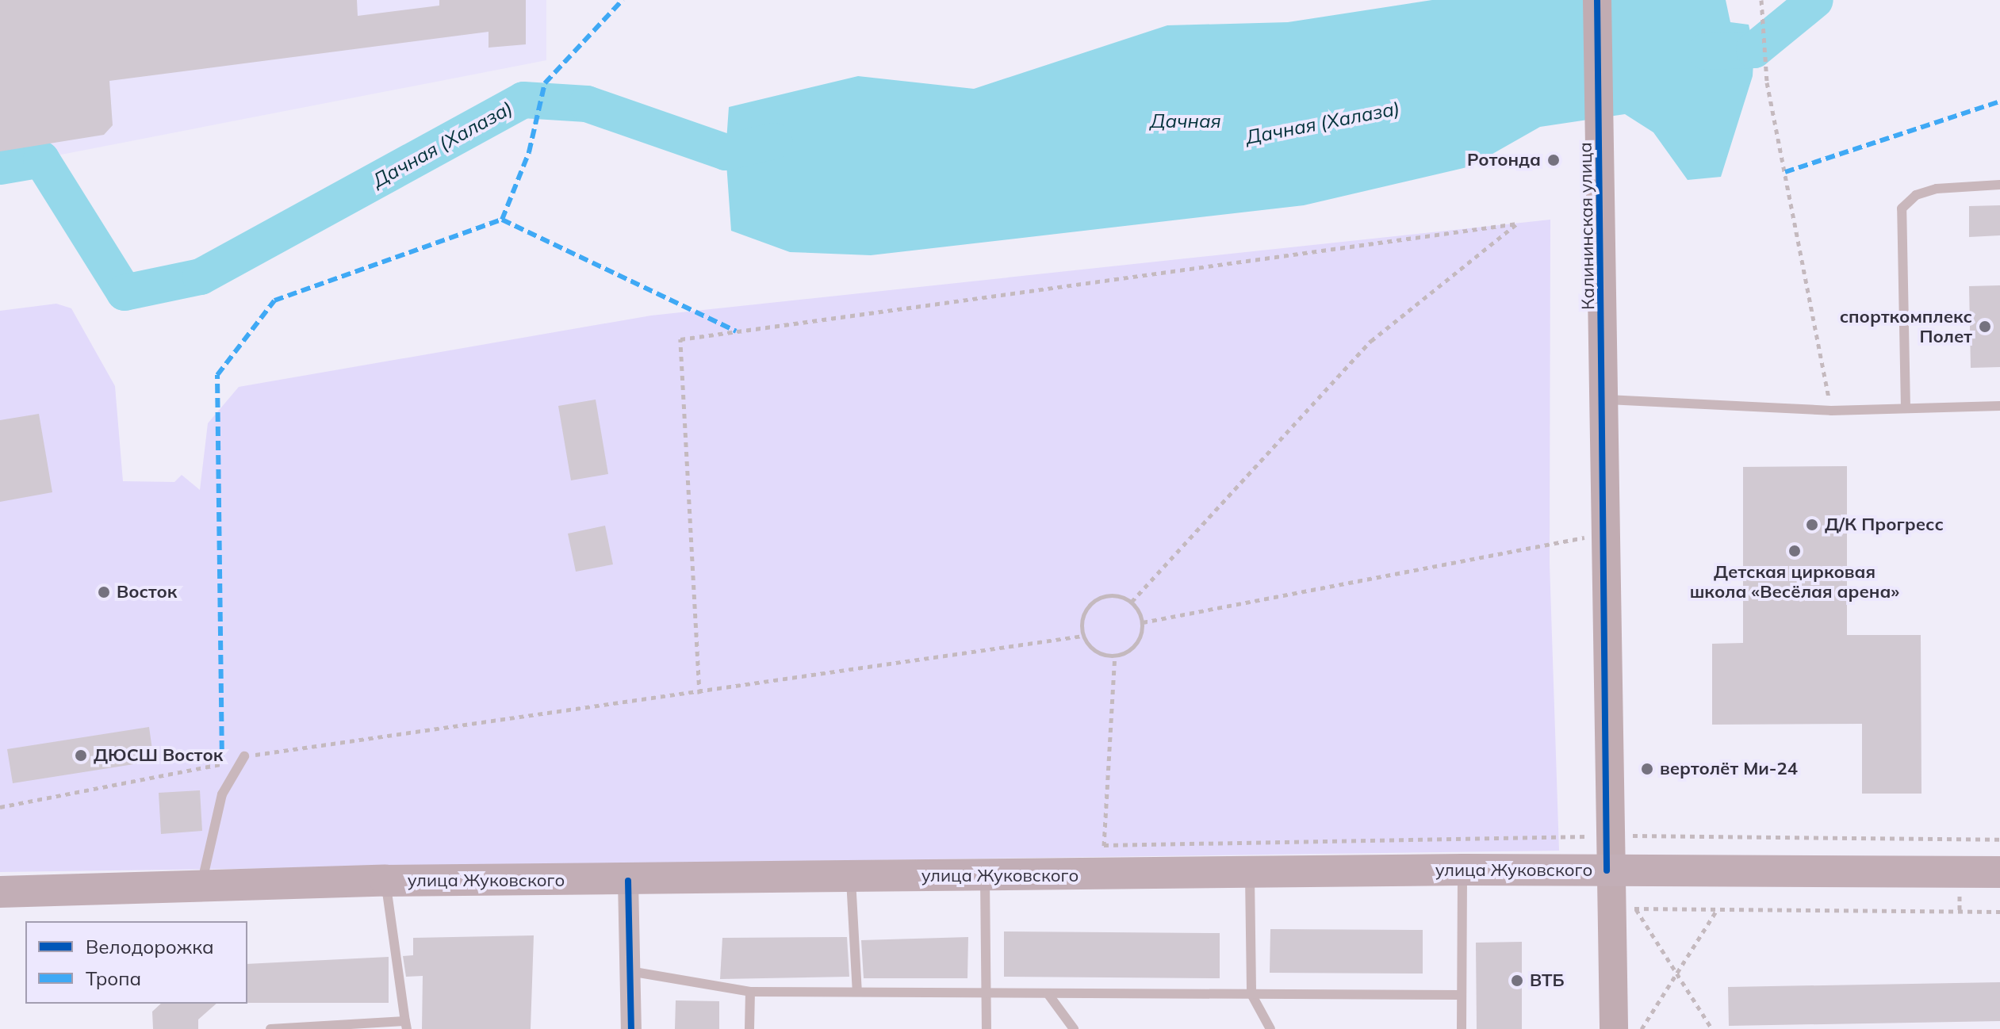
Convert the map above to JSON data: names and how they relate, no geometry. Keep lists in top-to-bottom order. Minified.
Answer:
{"streets":{"main road":["улица Жуковского"],"street":["Калининская улица"]},"crossings":[["Калининская улица","улица Жуковского"]],"water":["Дачная","Дачная (Халаза)"],"places":["Ротонда","спорткомплекс Полет","Д/К Прогресс","Детская цирковая школа «Весёлая арена»","Восток","ДЮСШ Восток","вертолёт Ми-24","ВТБ"],"legend":["Велодорожка","Тропа"]}
